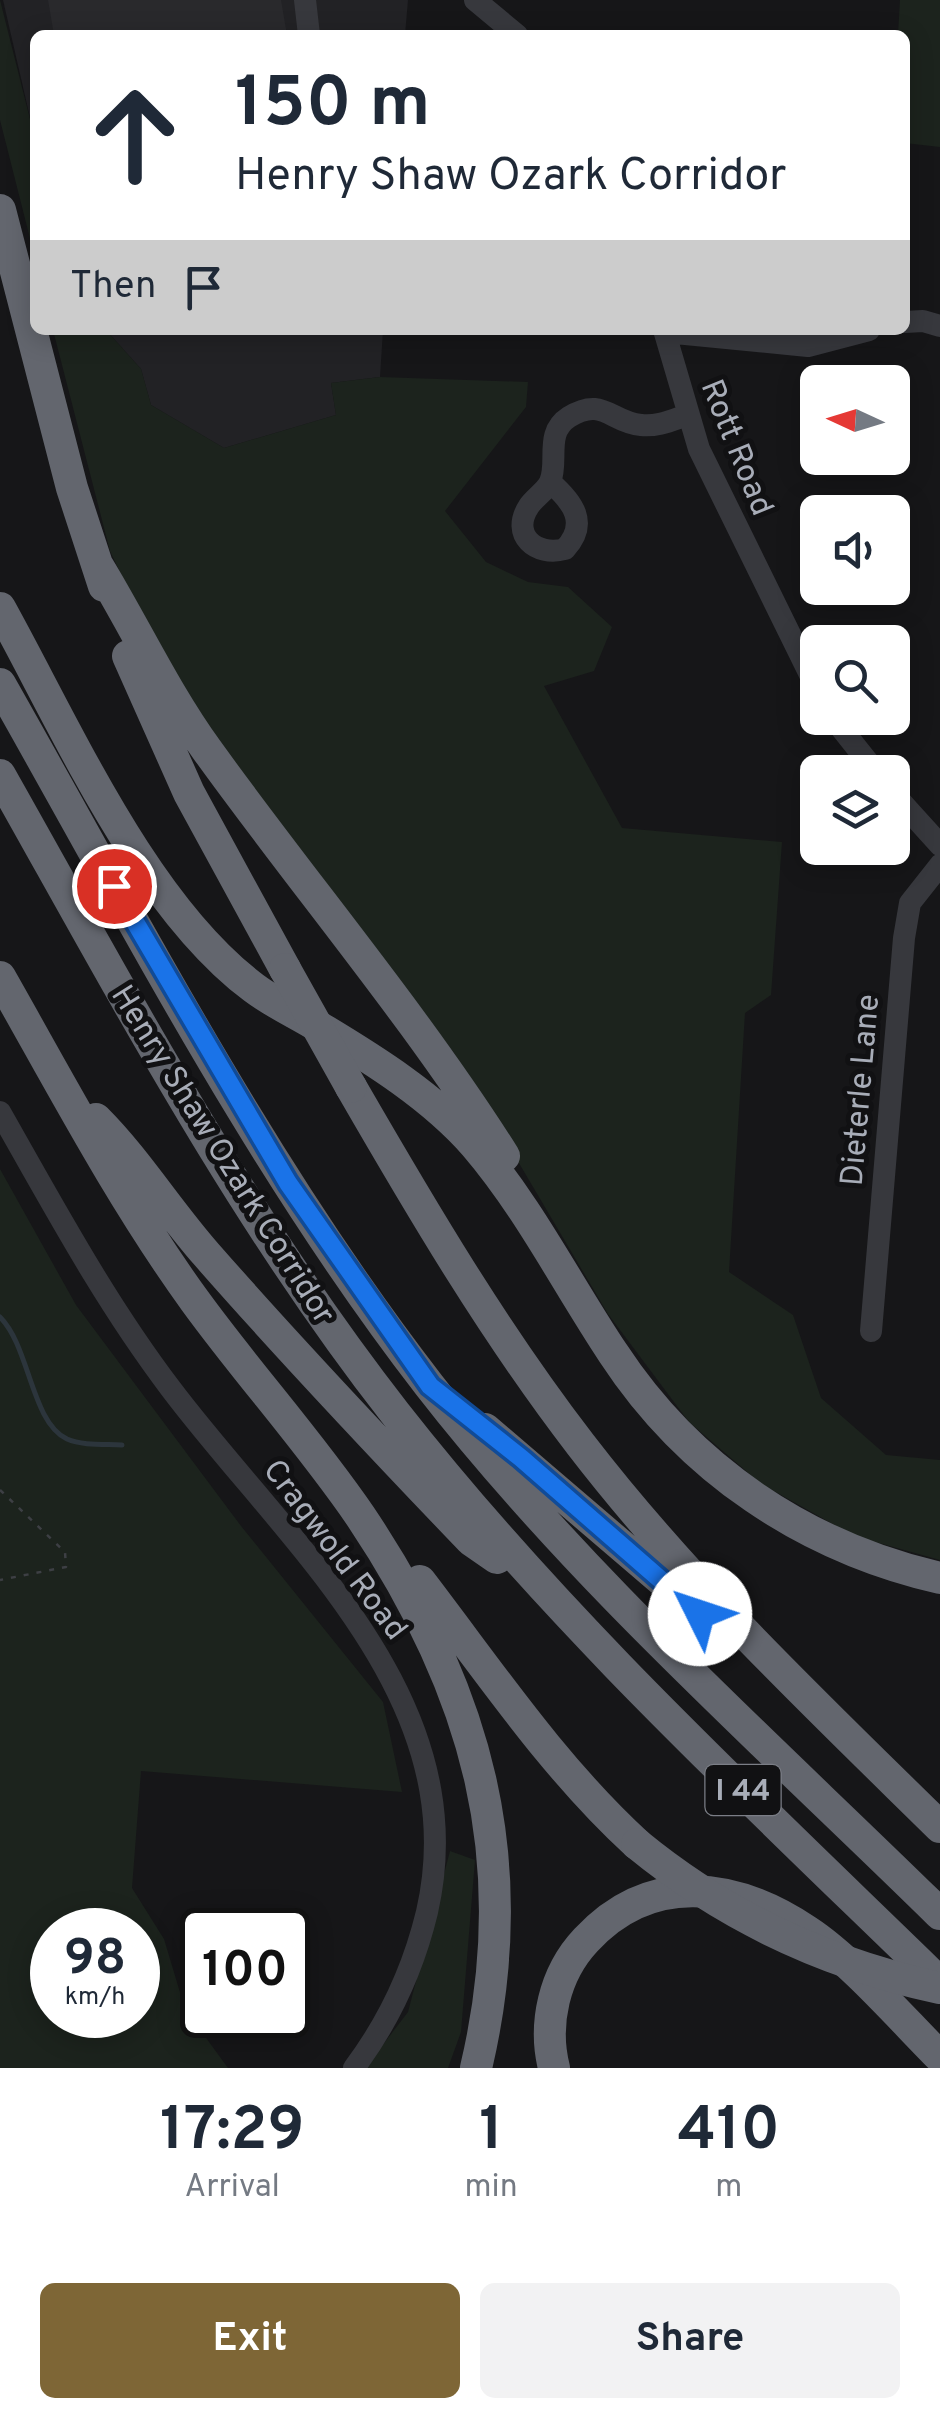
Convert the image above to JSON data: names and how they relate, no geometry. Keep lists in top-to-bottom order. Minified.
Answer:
{"streets":{"highway":["Henry Shaw Ozark Corridor","I 44"],"street":["Rott Road","Dieterle Lane","Cragwold Road"]},"north":"left","page":{"turn":["150 m","Henry Shaw Ozark Corridor"],"then":"Then","speed":"98 km/h","limit":"100","eta":["17:29","Arrival","1","min","410","m"],"buttons":["Exit","Share"]}}
